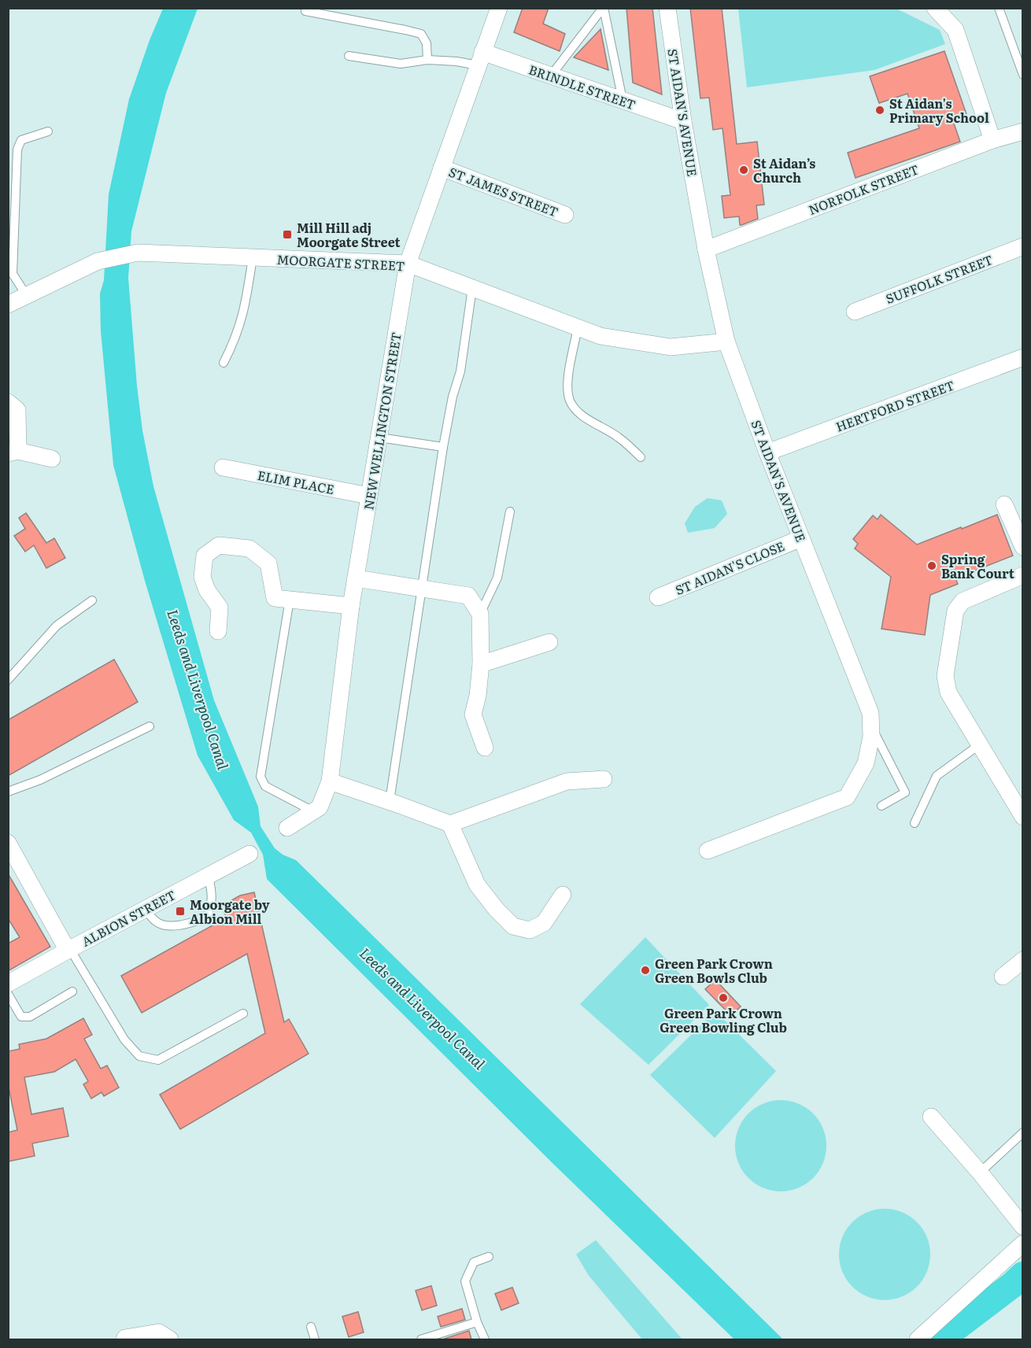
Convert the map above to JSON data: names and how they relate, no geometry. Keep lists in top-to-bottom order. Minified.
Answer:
{"streets":{"street":["BRINDLE STREET","ST AIDAN'S AVENUE","NORFOLK STREET","ST JAMES STREET","MOORGATE STREET","SUFFOLK STREET","HERTFORD STREET","NEW WELLINGTON STREET","ELIM PLACE","ST AIDAN'S CLOSE","ALBION STREET"]},"crossings":[["BRINDLE STREET","ST AIDAN'S AVENUE"],["BRINDLE STREET","NEW WELLINGTON STREET"],["ST AIDAN'S AVENUE","NORFOLK STREET"],["ST AIDAN'S AVENUE","MOORGATE STREET"],["ST AIDAN'S AVENUE","HERTFORD STREET"],["ST AIDAN'S AVENUE","ST AIDAN'S CLOSE"],["ST JAMES STREET","NEW WELLINGTON STREET"],["MOORGATE STREET","NEW WELLINGTON STREET"],["NEW WELLINGTON STREET","ELIM PLACE"]],"water":["Leeds and Liverpool Canal"],"places":{"other":["St Aidan's Primary School","St Aidan’s Church","Spring Bank Court","Green Park Crown Green Bowls Club","Green Park Crown Green Bowling Club"],"transit":["Mill Hill adj Moorgate Street","Moorgate by Albion Mill"]}}
